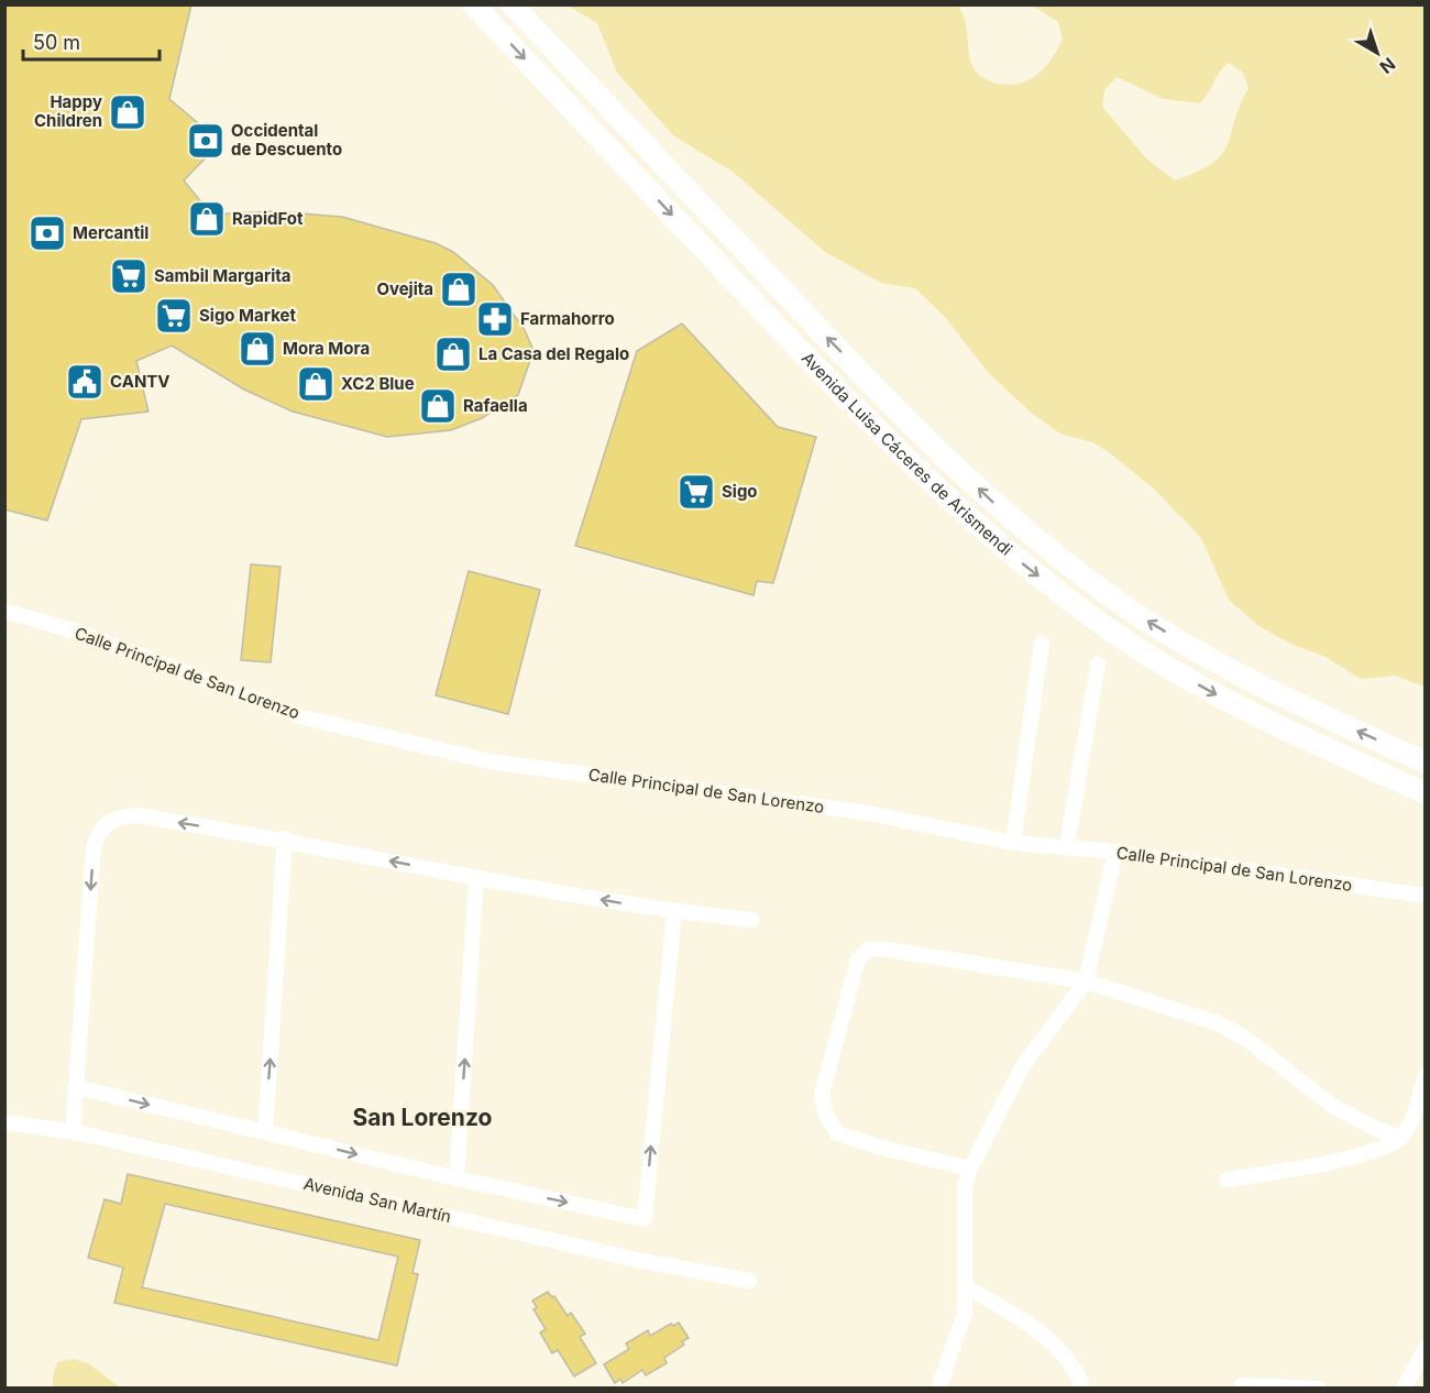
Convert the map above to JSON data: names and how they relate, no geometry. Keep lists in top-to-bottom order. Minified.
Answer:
{"streets":{"main road":["Avenida Luisa Cáceres de Arismendi"],"street":["Calle Principal de San Lorenzo","Avenida San Martín"]},"districts":["San Lorenzo"],"places":{"shop":["Happy Children","RapidFot","Ovejita","Mora Mora","La Casa del Regalo","XC2 Blue","Rafaella"],"bank":["Occidental de Descuento","Mercantil"],"supermarket":["Sambil Margarita","Sigo Market","Sigo"],"pharmacy":["Farmahorro"],"public building":["CANTV"]},"scale_bar":"50 m","north":"bottom right"}
